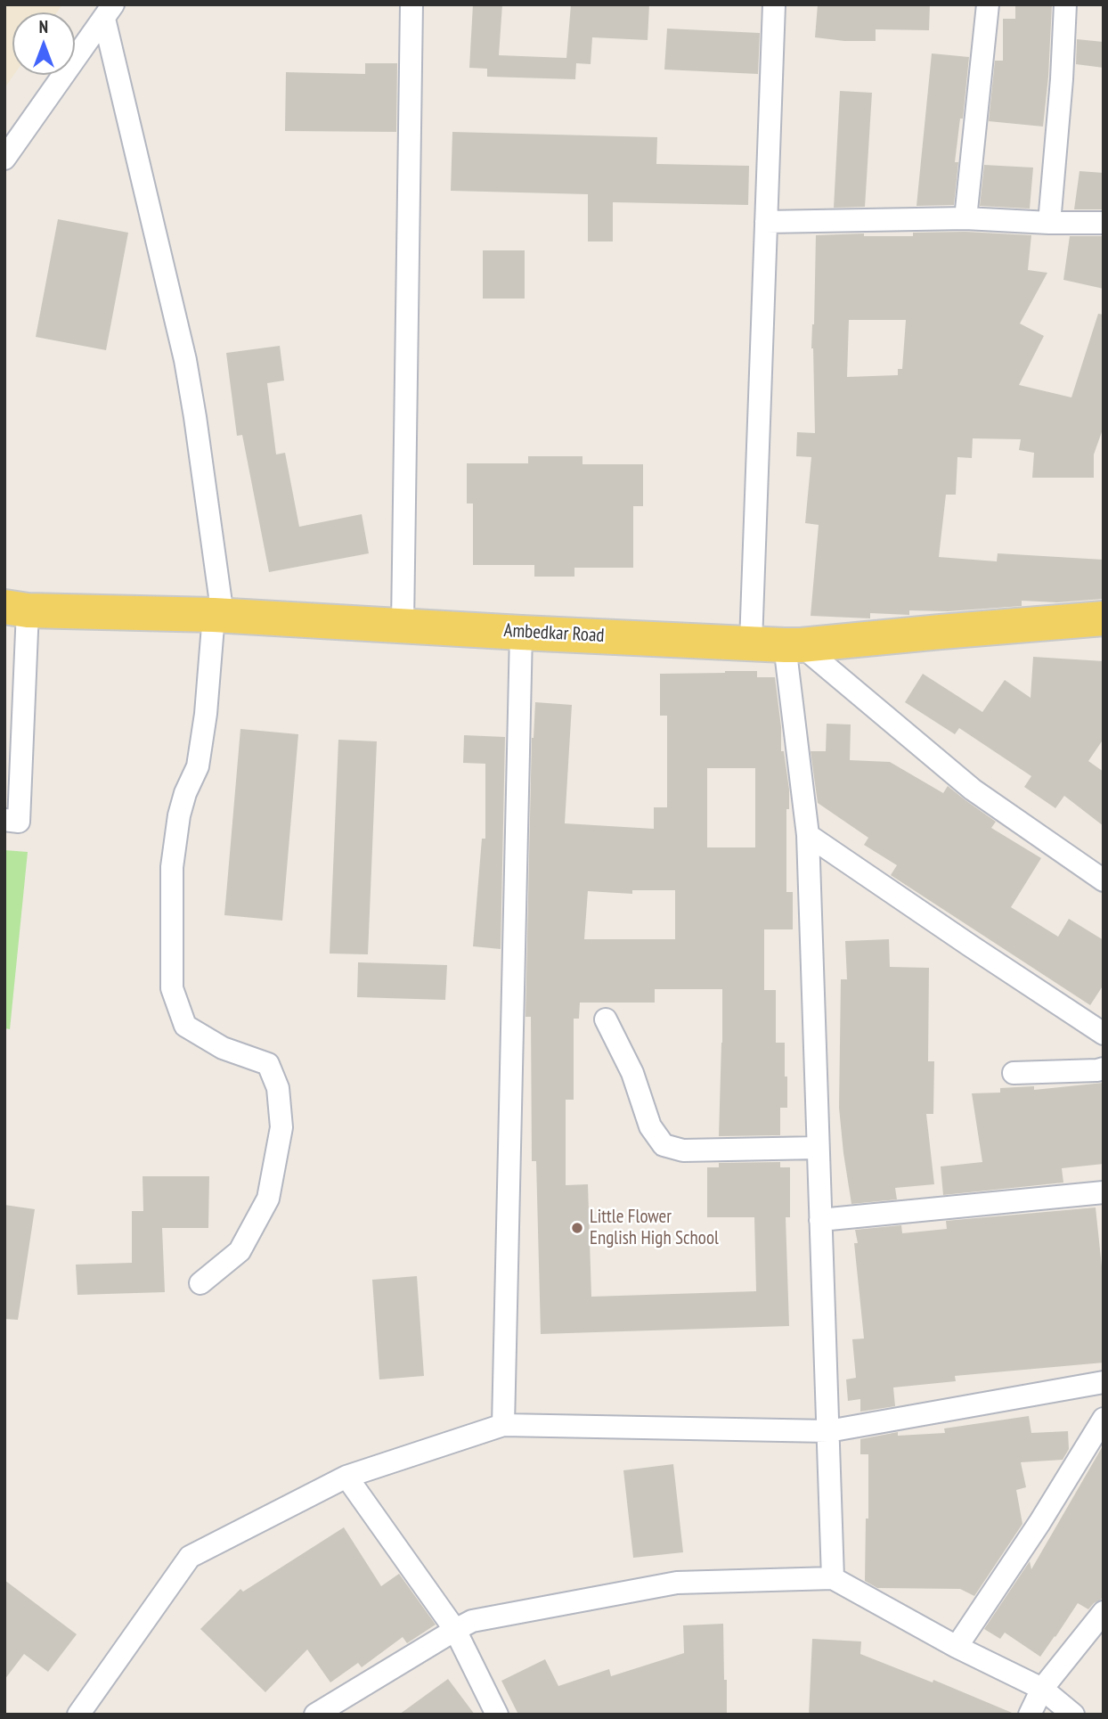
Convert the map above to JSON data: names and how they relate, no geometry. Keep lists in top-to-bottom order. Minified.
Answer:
{"streets":{"main road":["Ambedkar Road"]},"places":["Little Flower English High School"],"north":"top"}
